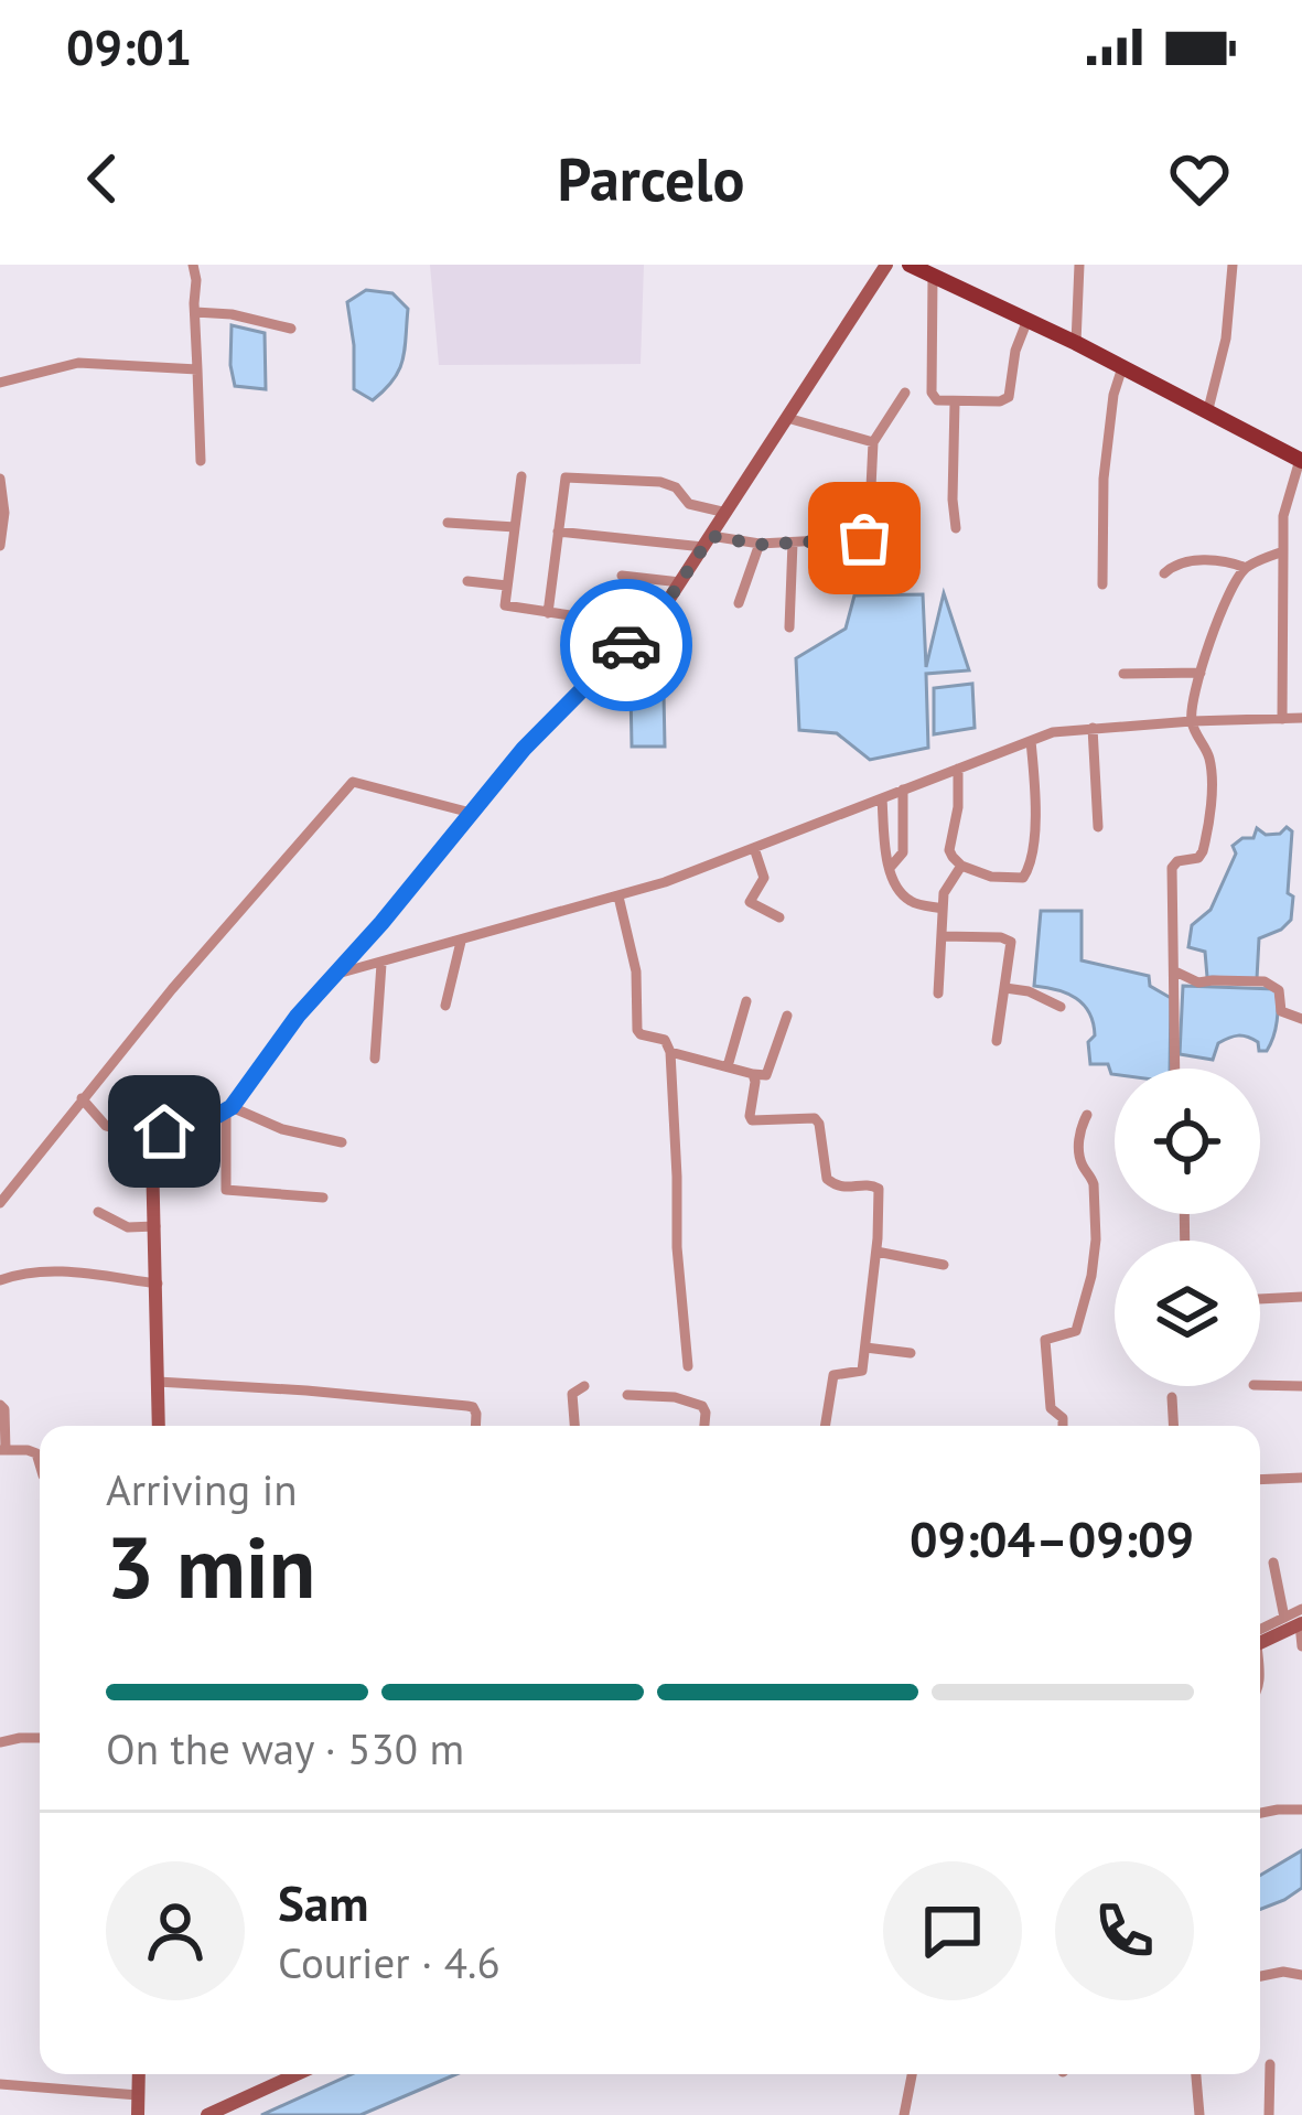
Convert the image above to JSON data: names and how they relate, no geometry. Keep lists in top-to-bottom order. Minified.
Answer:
{"page":{"status":"09:01","header":"Parcelo","heading":["3 min","Arriving in","09:04–09:09"],"panel":["Sam","Courier · 4.6"],"bar":"On the way · 530 m"}}
